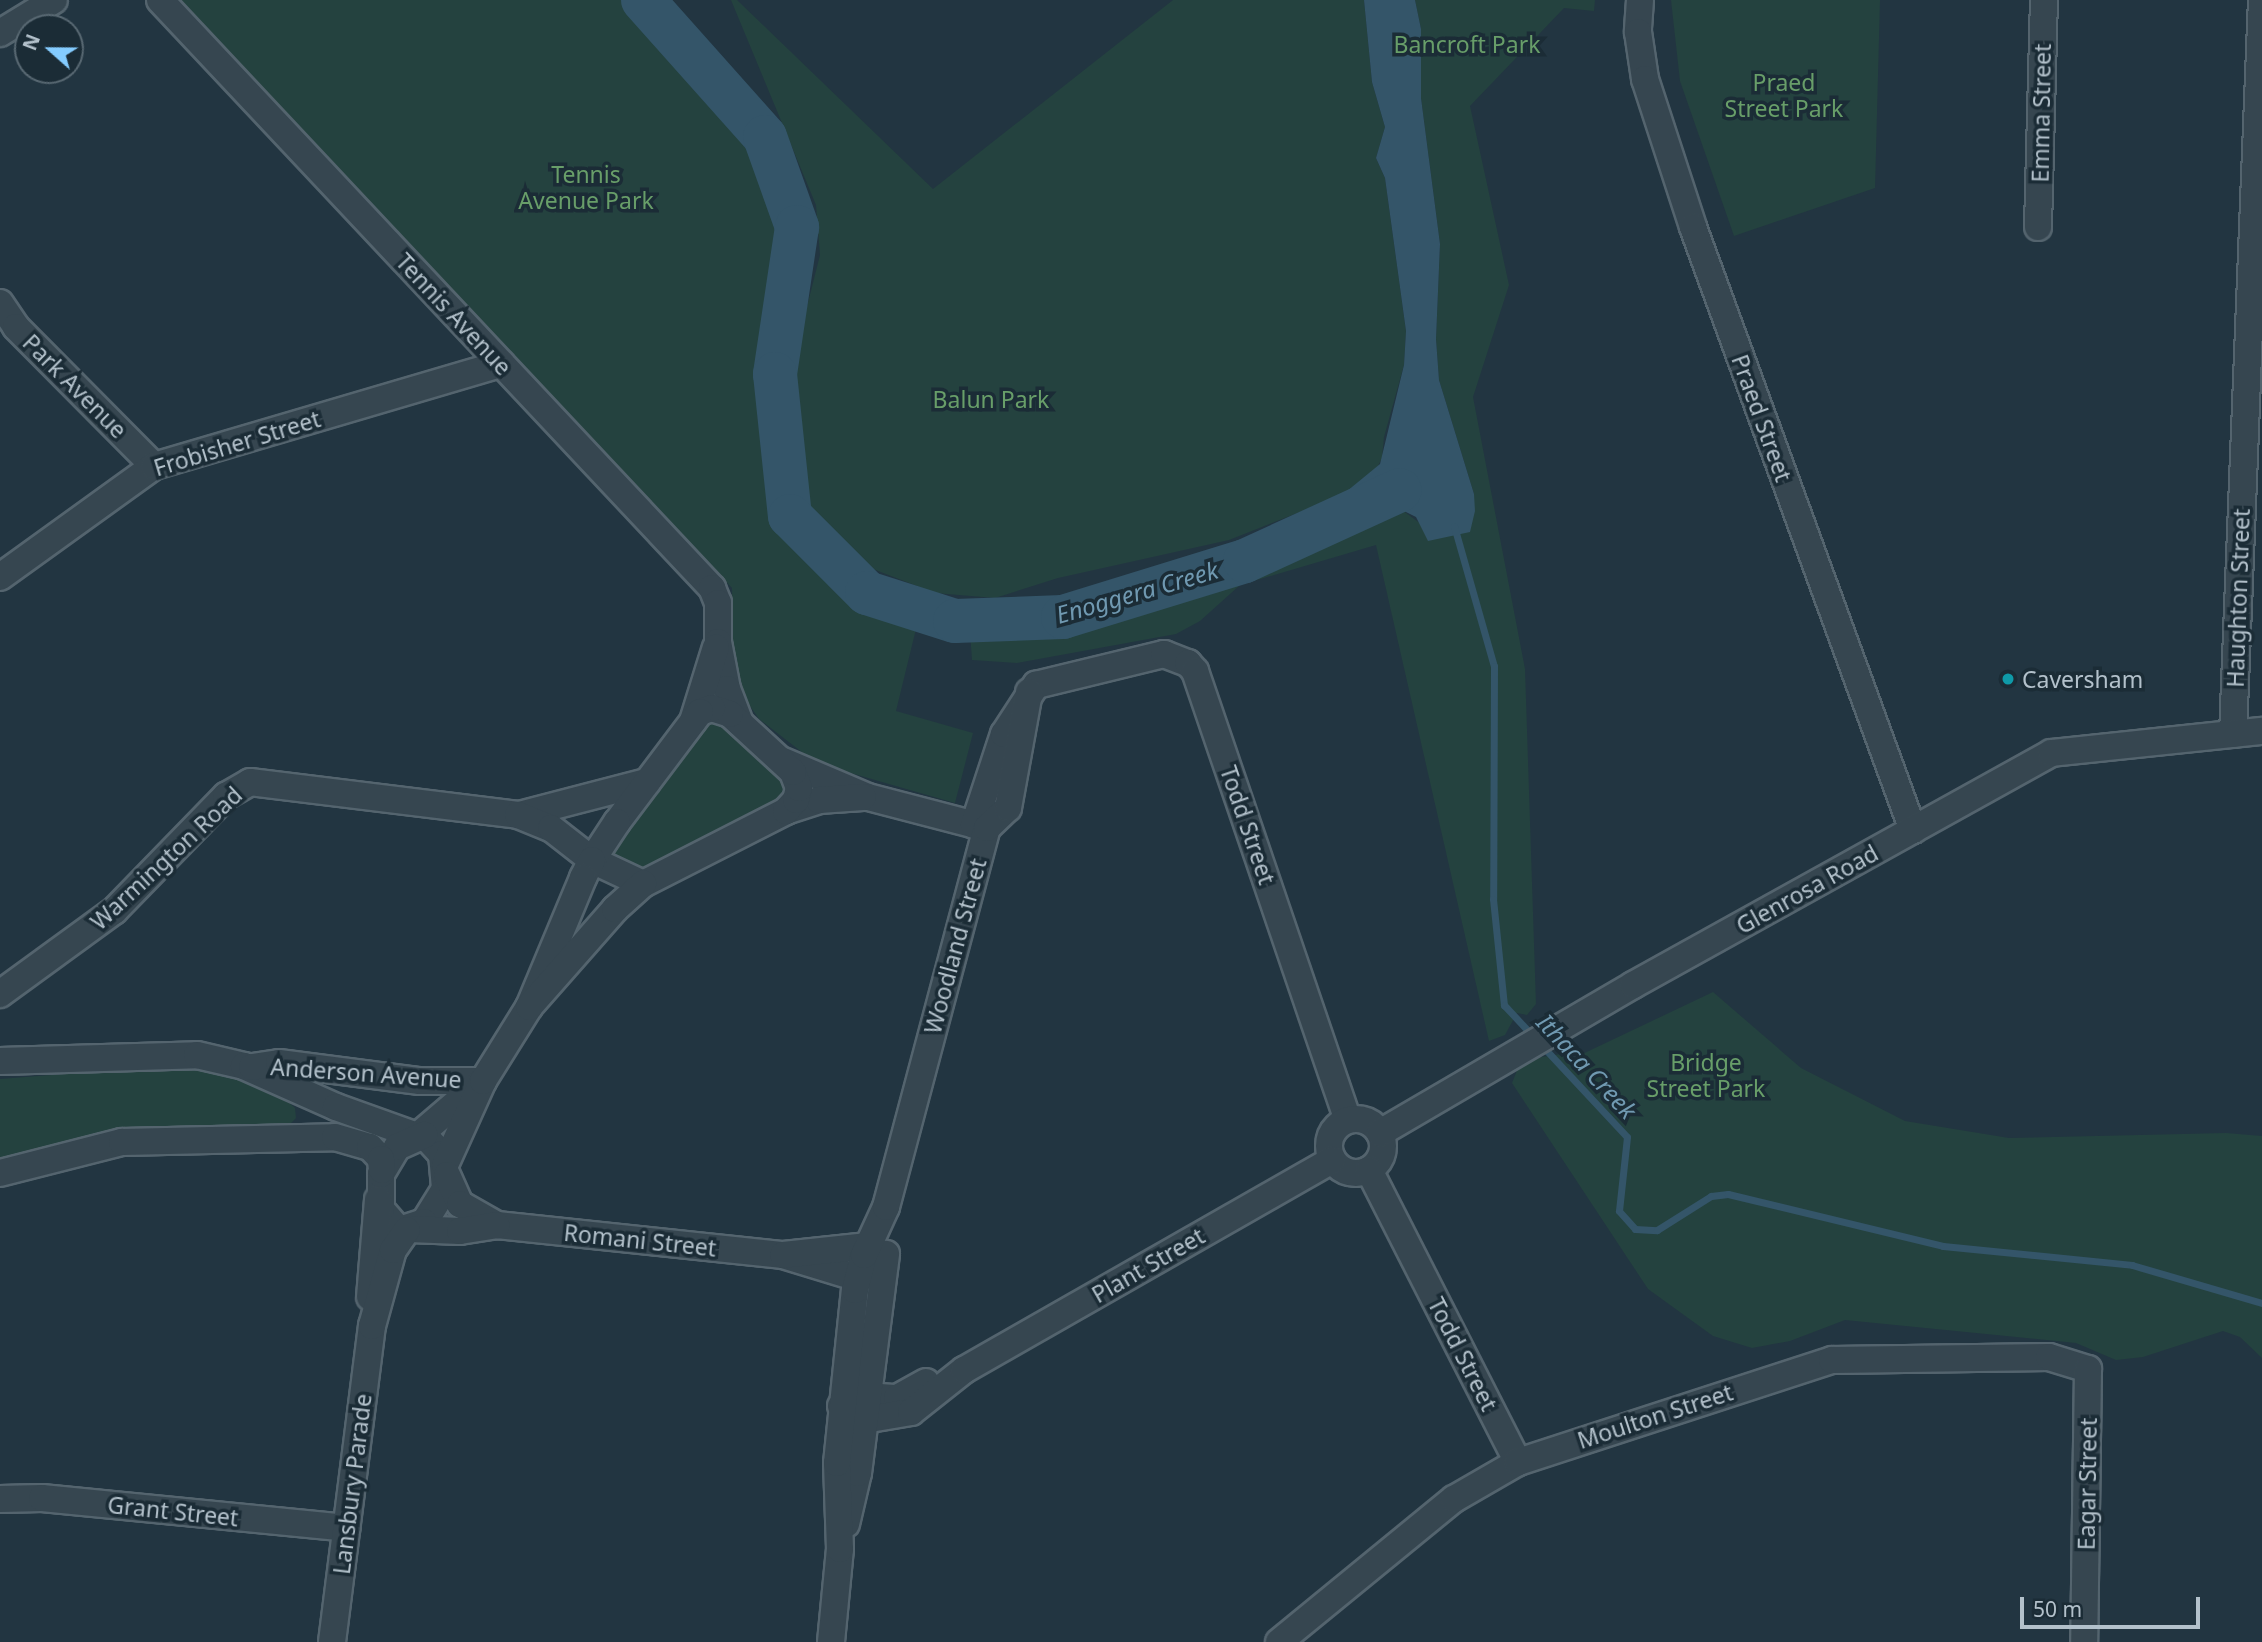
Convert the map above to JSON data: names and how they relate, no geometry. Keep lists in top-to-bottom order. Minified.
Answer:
{"streets":{"street":["Emma Street","Tennis Avenue","Park Avenue","Praed Street","Frobisher Street","Haughton Street","Todd Street","Warmington Road","Glenrosa Road","Woodland Street","Anderson Avenue","Romani Street","Plant Street","Moulton Street","Lansbury Parade","Eagar Street","Grant Street"]},"crossings":[["Tennis Avenue","Frobisher Street"],["Park Avenue","Frobisher Street"],["Praed Street","Glenrosa Road"],["Haughton Street","Glenrosa Road"],["Todd Street","Glenrosa Road"],["Todd Street","Woodland Street"],["Todd Street","Plant Street"],["Todd Street","Moulton Street"],["Glenrosa Road","Plant Street"],["Woodland Street","Romani Street"],["Woodland Street","Plant Street"],["Anderson Avenue","Romani Street"],["Anderson Avenue","Lansbury Parade"],["Romani Street","Lansbury Parade"],["Moulton Street","Eagar Street"],["Lansbury Parade","Grant Street"]],"water":["Enoggera Creek","Ithaca Creek"],"parks":["Bancroft Park","Praed Street Park","Tennis Avenue Park","Balun Park","Bridge Street Park"],"places":["Caversham"],"scale_bar":"50 m","north":"left"}
